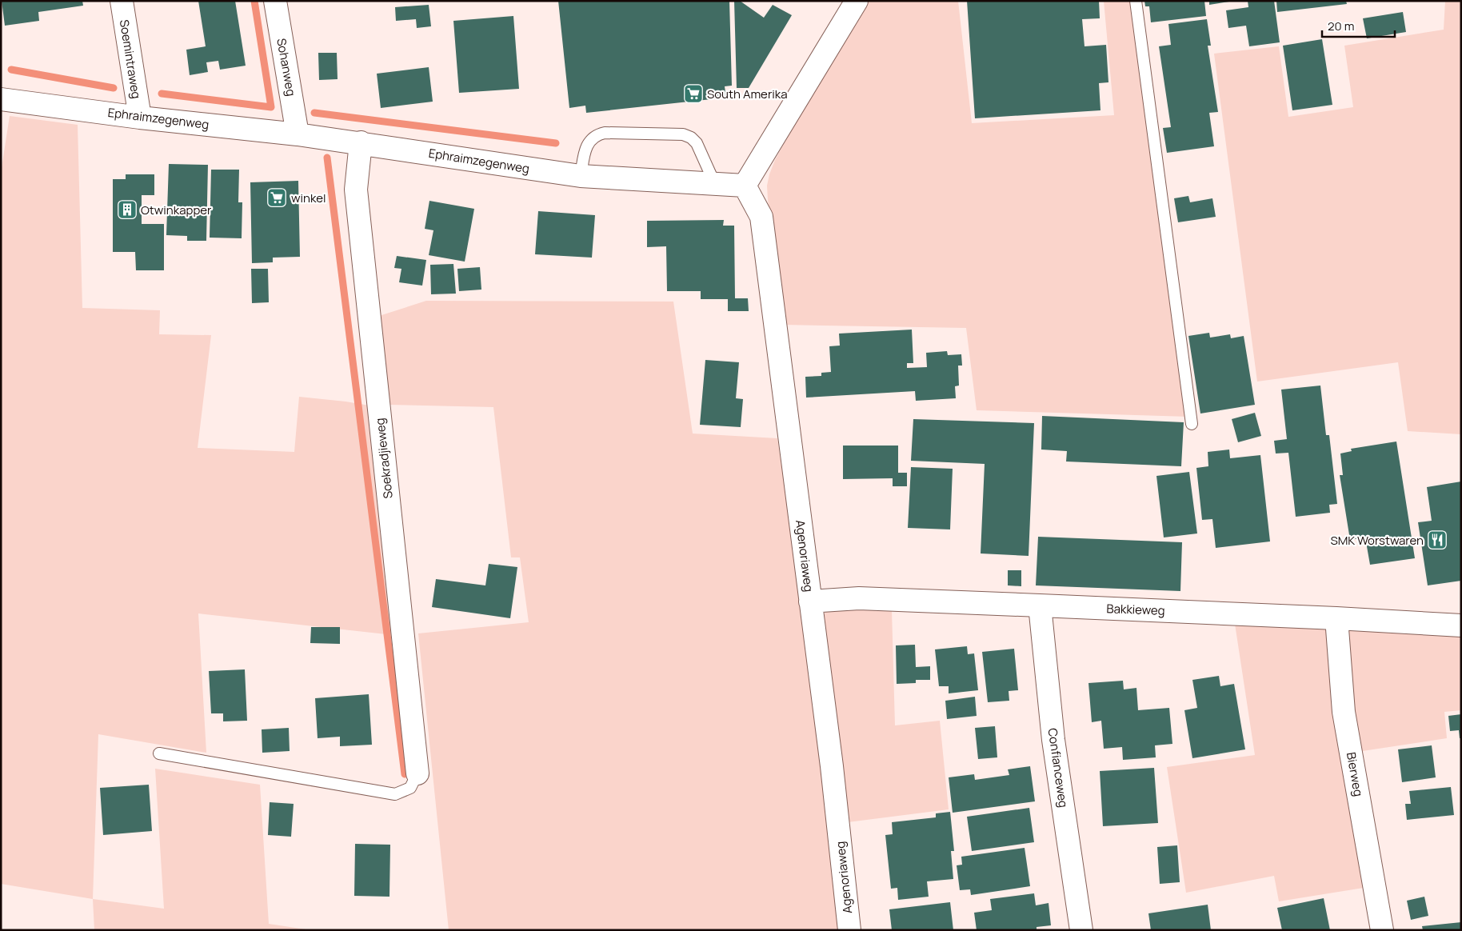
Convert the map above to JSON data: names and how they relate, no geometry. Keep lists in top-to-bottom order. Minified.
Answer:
{"streets":{"street":["Soemintraweg","Sohanweg","Ephraimzegenweg","Soekradjieweg","Agenoriaweg","Bakkieweg","Confianceweg","Bierweg"]},"crossings":[["Soemintraweg","Ephraimzegenweg"],["Sohanweg","Ephraimzegenweg"],["Ephraimzegenweg","Soekradjieweg"],["Ephraimzegenweg","Agenoriaweg"],["Agenoriaweg","Bakkieweg"],["Bakkieweg","Confianceweg"],["Bakkieweg","Bierweg"]],"places":{"supermarket":["South Amerika","winkel"],"building":["Otwinkapper"],"restaurant":["SMK Worstwaren"]},"scale_bar":"20 m"}
